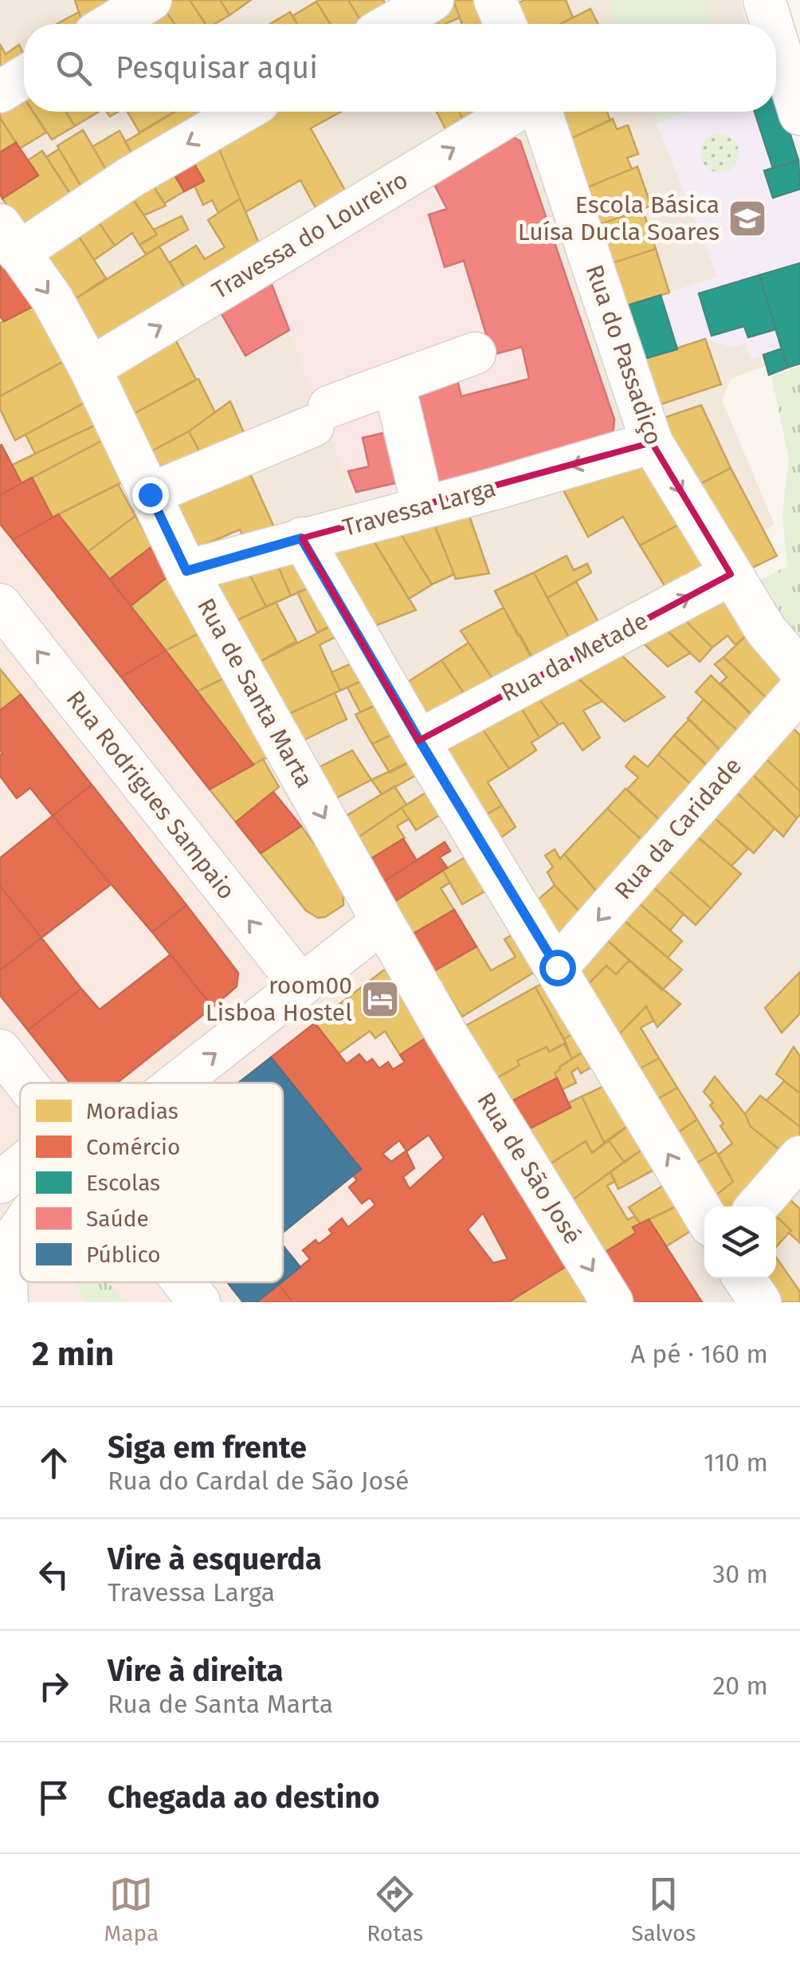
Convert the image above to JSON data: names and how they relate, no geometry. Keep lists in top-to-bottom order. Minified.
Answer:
{"streets":{"street":["Travessa do Loureiro","Rua do Passadiço","Travessa Larga","Rua da Metade","Rua de Santa Marta","Rua Rodrigues Sampaio","Rua da Caridade","Rua de São José"]},"crossings":[["Travessa do Loureiro","Rua de Santa Marta"],["Rua do Passadiço","Travessa Larga"],["Rua do Passadiço","Rua da Metade"],["Travessa Larga","Rua de Santa Marta"],["Rua de Santa Marta","Rua de São José"]],"one_way":["Rua da Caridade"],"places":{"school or university":["Escola Básica Luísa Ducla Soares"],"hotel":["room00 Lisboa Hostel"]},"legend":["Moradias","Comércio","Escolas","Saúde","Público"],"page":{"search":"Pesquisar aqui","heading":["2 min","A pé · 160 m"],"list":[["Siga em frente","Rua do Cardal de São José","110 m"],["Vire à esquerda","Travessa Larga","30 m"],["Vire à direita","Rua de Santa Marta","20 m"],"Chegada ao destino"],"nav":["Mapa","Rotas","Salvos"]}}
